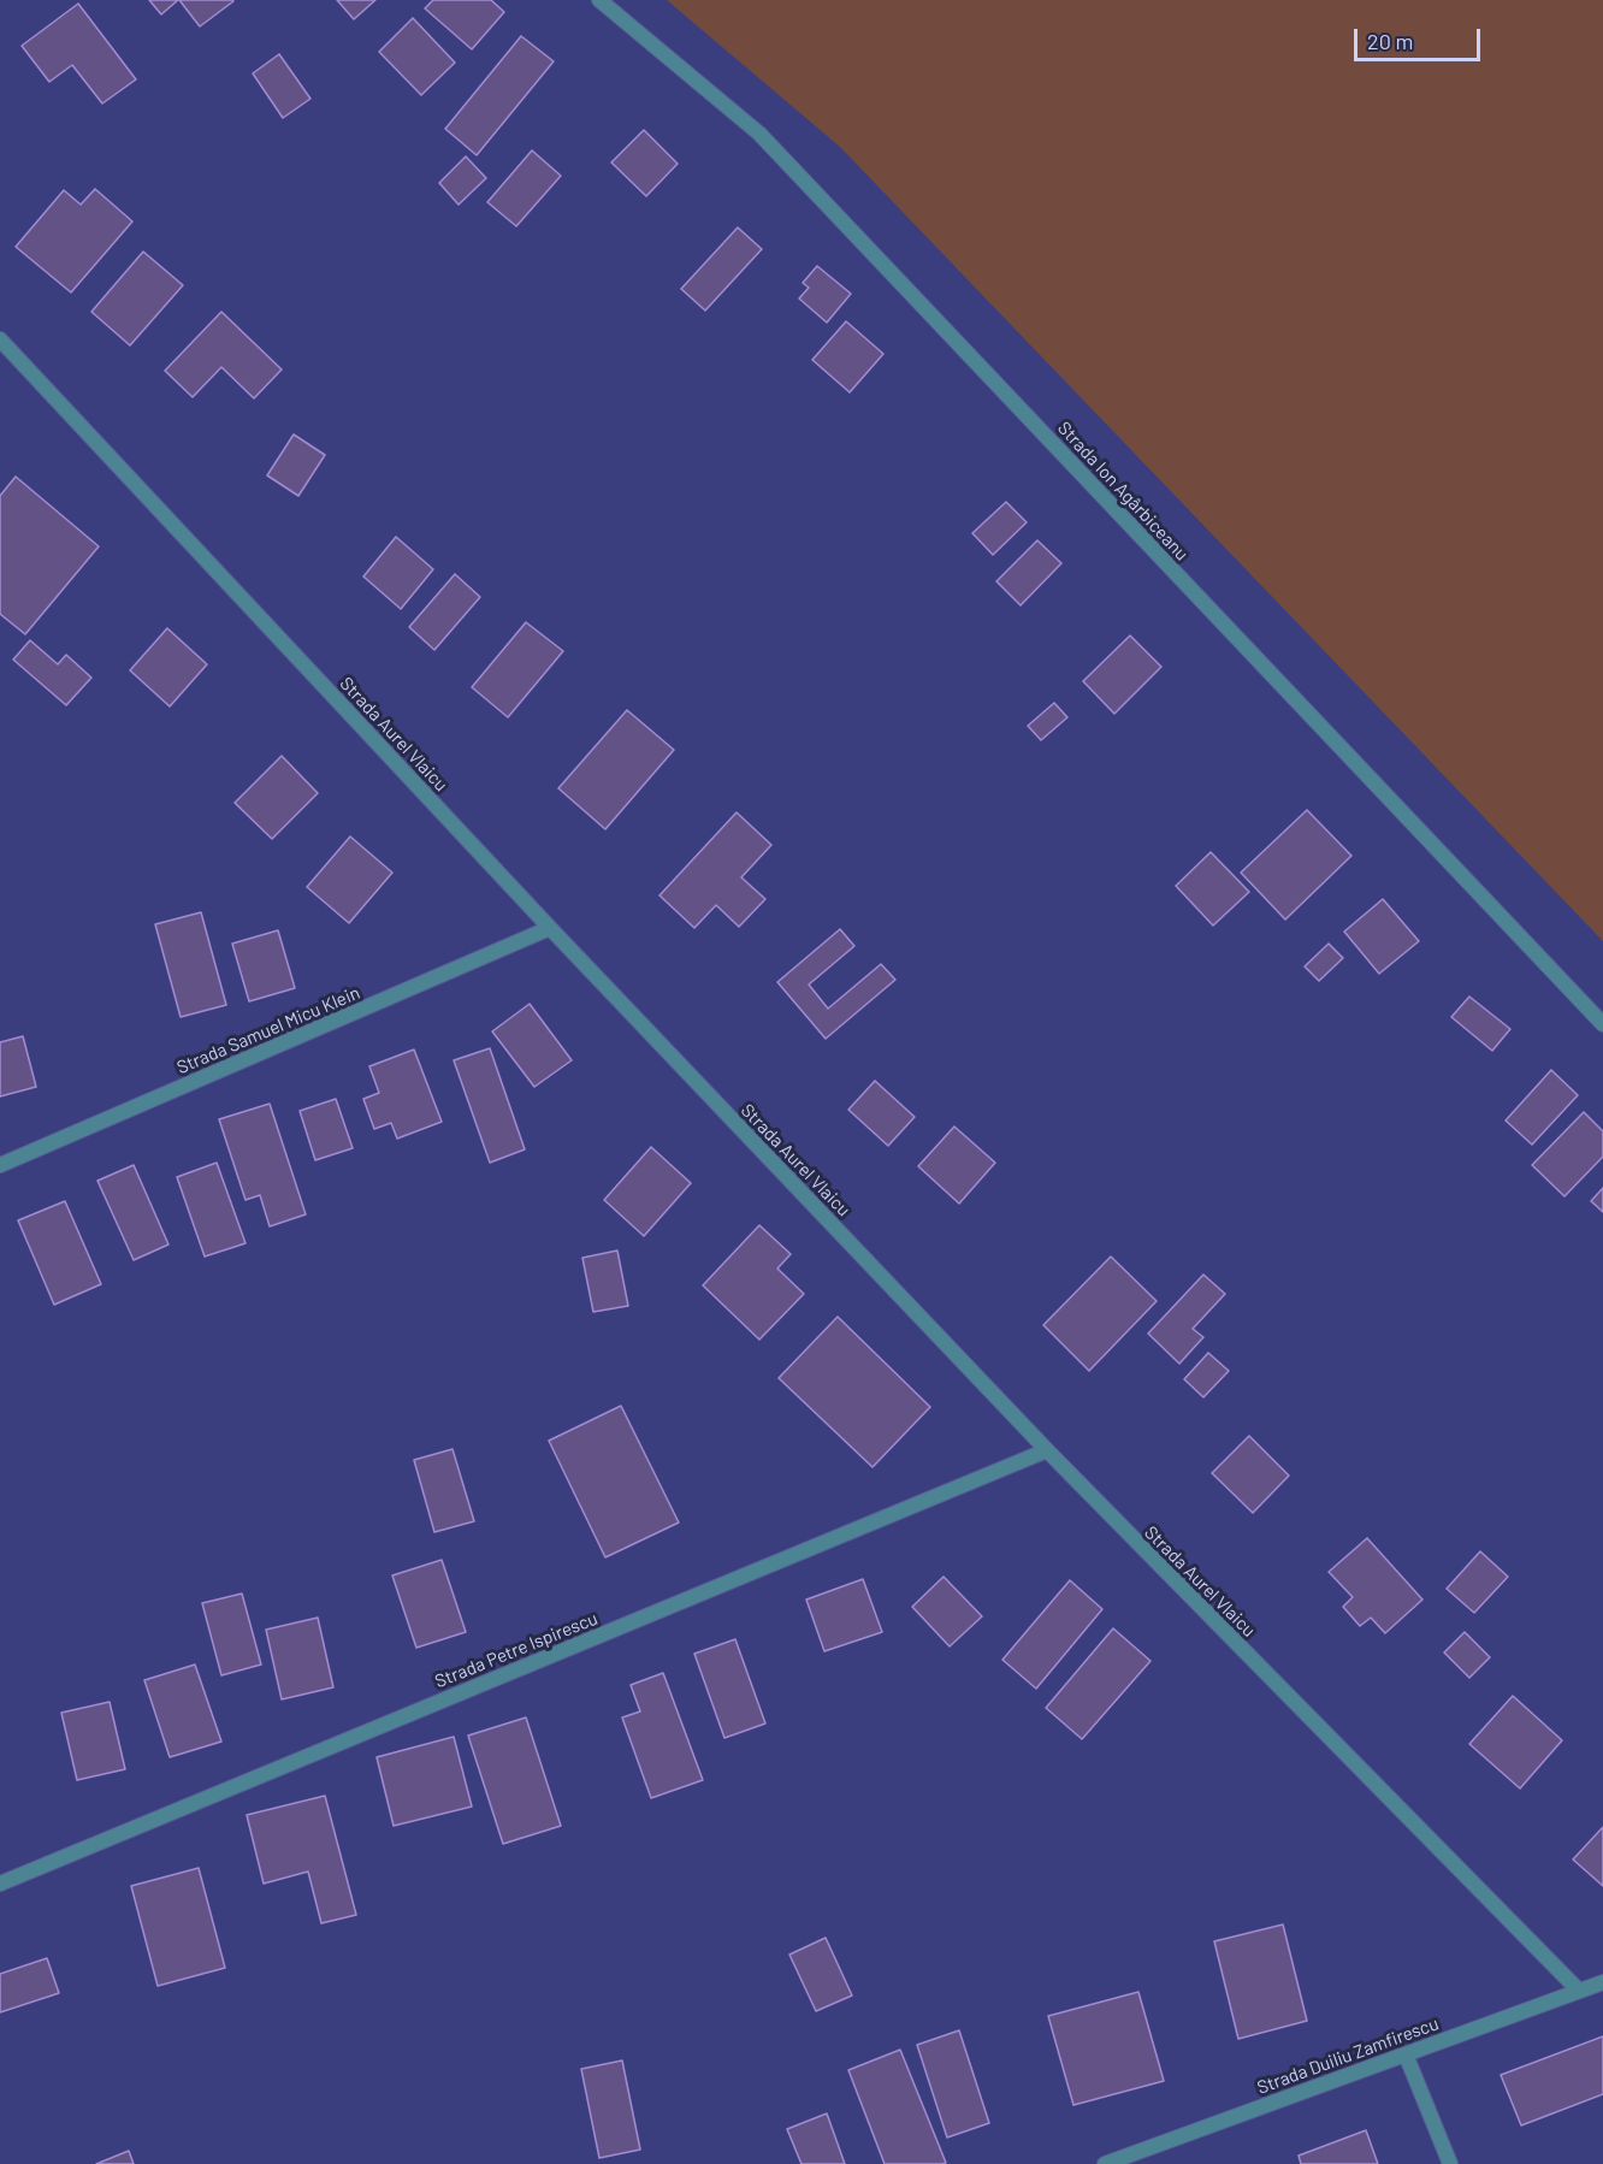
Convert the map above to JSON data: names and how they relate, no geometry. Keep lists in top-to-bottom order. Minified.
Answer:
{"streets":{"street":["Strada Ion Agârbiceanu","Strada Aurel Vlaicu","Strada Samuel Micu Klein","Strada Petre Ispirescu","Strada Duiliu Zamfirescu"]},"crossings":[["Strada Aurel Vlaicu","Strada Samuel Micu Klein"],["Strada Aurel Vlaicu","Strada Petre Ispirescu"],["Strada Aurel Vlaicu","Strada Duiliu Zamfirescu"]],"scale_bar":"20 m"}
